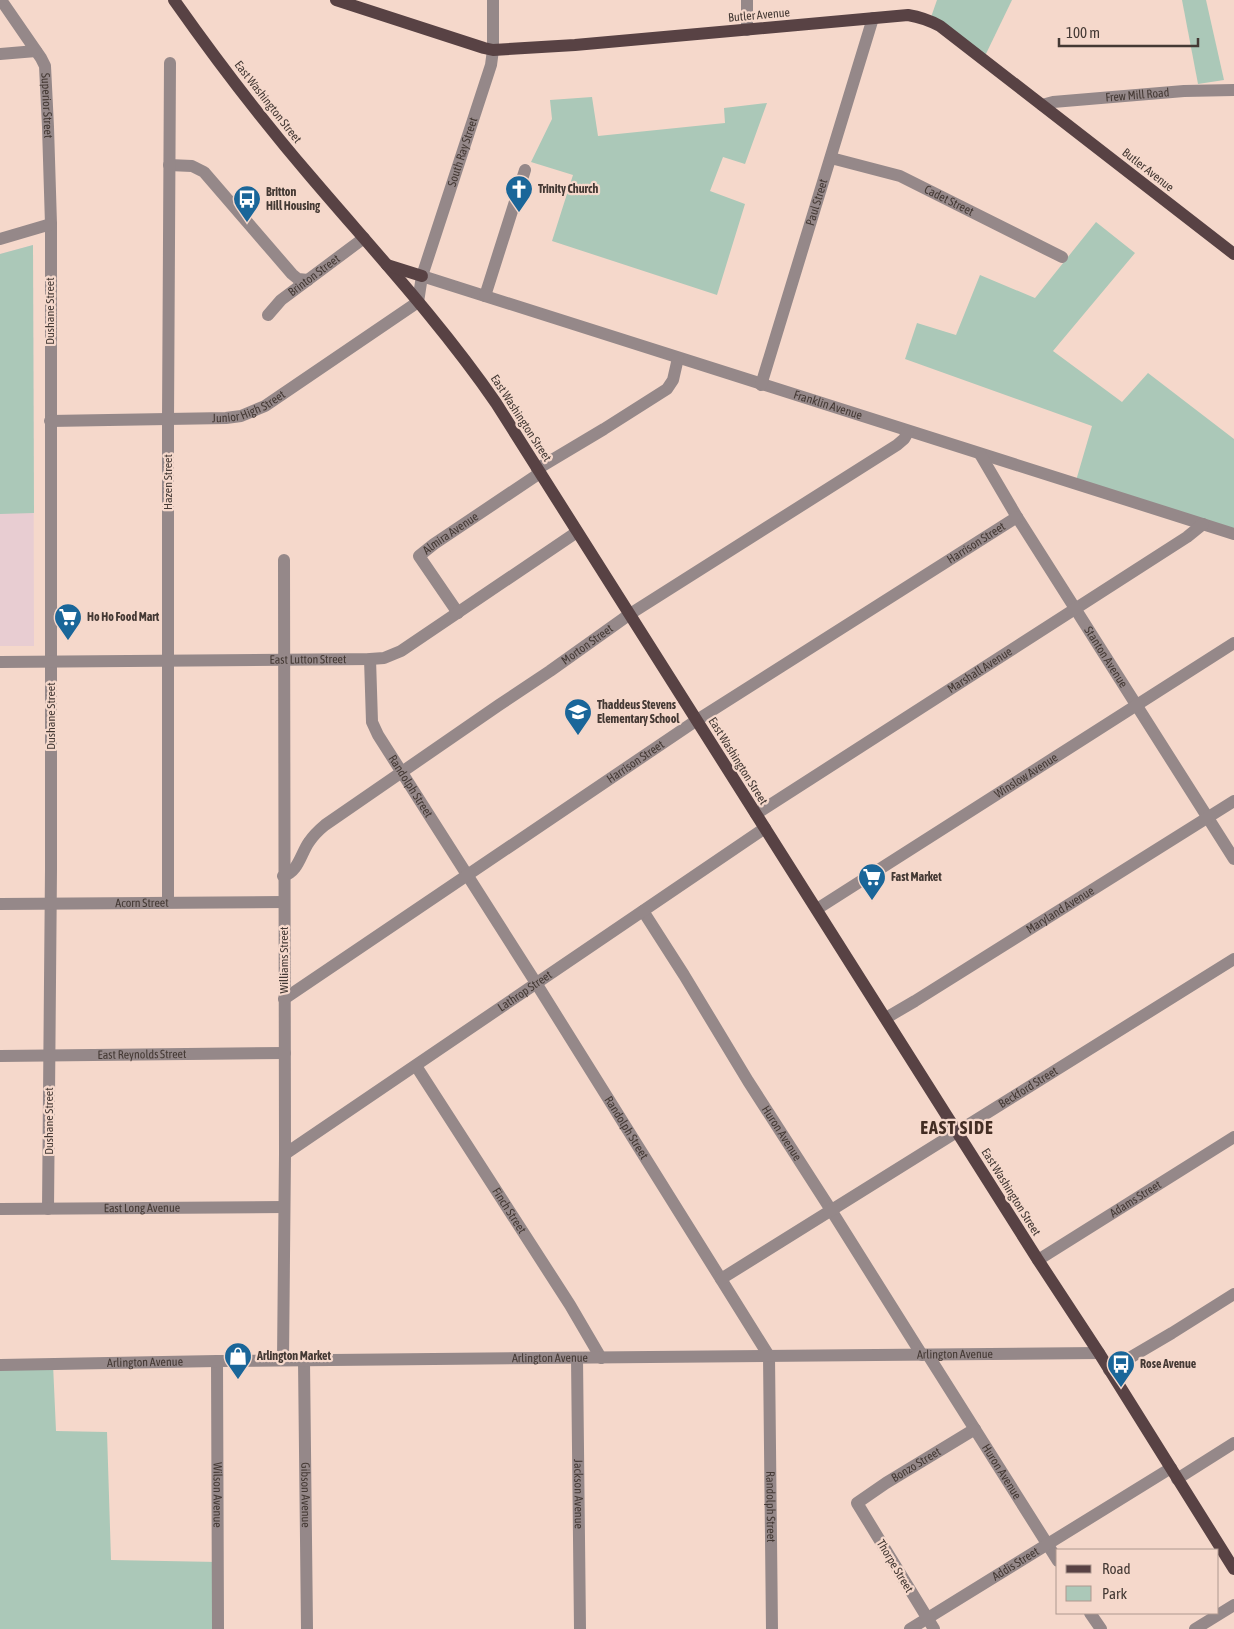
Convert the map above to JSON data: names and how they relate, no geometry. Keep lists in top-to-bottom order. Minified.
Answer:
{"streets":{"main road":["Butler Avenue","East Washington Street"],"street":["Frew Mill Road","Superior Street","South Ray Street","Cadet Street","Paul Street","Brinton Street","Dushane Street","Junior High Street","Franklin Avenue","Hazen Street","Almira Avenue","Harrison Street","Morton Street","Stanton Avenue","East Lutton Street","Marshall Avenue","Winslow Avenue","Randolph Street","Acorn Street","Maryland Avenue","Williams Street","Lathrop Street","East Reynolds Street","Beckford Street","Huron Avenue","Adams Street","East Long Avenue","Finch Street","Arlington Avenue","Bonzo Street","Jackson Avenue","Wilson Avenue","Gibson Avenue","Addis Street","Thorpe Street"]},"crossings":[["Butler Avenue","Frew Mill Road"],["Butler Avenue","South Ray Street"],["Butler Avenue","Paul Street"],["East Washington Street","South Ray Street"],["East Washington Street","Brinton Street"],["East Washington Street","Junior High Street"],["East Washington Street","Almira Avenue"],["East Washington Street","Harrison Street"],["East Washington Street","Morton Street"],["East Washington Street","East Lutton Street"],["East Washington Street","Marshall Avenue"],["East Washington Street","Winslow Avenue"],["East Washington Street","Maryland Avenue"],["East Washington Street","Lathrop Street"],["East Washington Street","Beckford Street"],["East Washington Street","Adams Street"],["East Washington Street","Arlington Avenue"],["East Washington Street","Addis Street"],["Superior Street","Dushane Street"],["South Ray Street","Junior High Street"],["South Ray Street","Franklin Avenue"],["Cadet Street","Paul Street"],["Paul Street","Franklin Avenue"],["Dushane Street","Junior High Street"],["Dushane Street","East Lutton Street"],["Dushane Street","Acorn Street"],["Dushane Street","East Reynolds Street"],["Dushane Street","East Long Avenue"],["Junior High Street","Hazen Street"],["Franklin Avenue","Almira Avenue"],["Franklin Avenue","Morton Street"],["Franklin Avenue","Stanton Avenue"],["Franklin Avenue","Marshall Avenue"],["Hazen Street","East Lutton Street"],["Hazen Street","Acorn Street"],["Almira Avenue","East Lutton Street"],["Harrison Street","Stanton Avenue"],["Harrison Street","Randolph Street"],["Harrison Street","Williams Street"],["Morton Street","Randolph Street"],["Morton Street","Williams Street"],["Stanton Avenue","Marshall Avenue"],["Stanton Avenue","Winslow Avenue"],["Stanton Avenue","Maryland Avenue"],["East Lutton Street","Randolph Street"],["East Lutton Street","Williams Street"],["Randolph Street","Lathrop Street"],["Randolph Street","Beckford Street"],["Randolph Street","Arlington Avenue"],["Acorn Street","Williams Street"],["Williams Street","Lathrop Street"],["Williams Street","East Reynolds Street"],["Williams Street","East Long Avenue"],["Williams Street","Arlington Avenue"],["Lathrop Street","Huron Avenue"],["Lathrop Street","Finch Street"],["Beckford Street","Huron Avenue"],["Huron Avenue","Arlington Avenue"],["Huron Avenue","Bonzo Street"],["Huron Avenue","Addis Street"],["Finch Street","Arlington Avenue"],["Arlington Avenue","Jackson Avenue"],["Arlington Avenue","Wilson Avenue"],["Arlington Avenue","Gibson Avenue"],["Bonzo Street","Thorpe Street"],["Addis Street","Thorpe Street"]],"districts":["EAST SIDE"],"places":{"church":["Trinity Church"],"bus stop":["Britton Hill Housing","Rose Avenue"],"supermarket":["Ho Ho Food Mart","Fast Market"],"school or university":["Thaddeus Stevens Elementary School"],"shop":["Arlington Market"]},"legend":["Road","Park"],"scale_bar":"100 m"}
